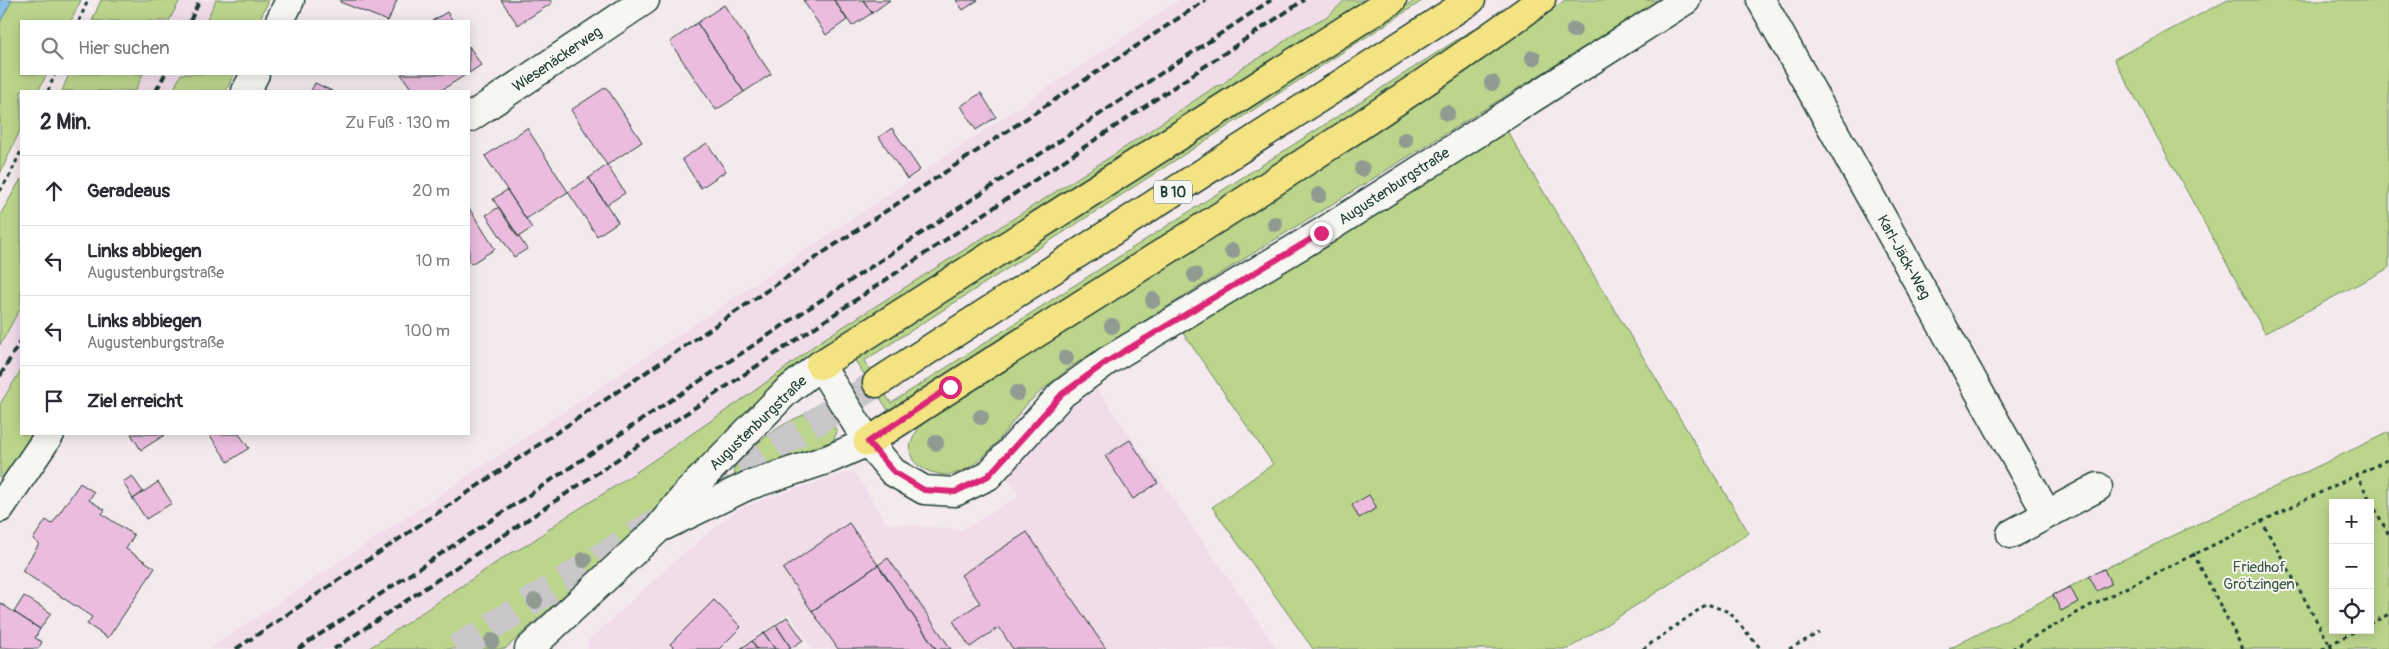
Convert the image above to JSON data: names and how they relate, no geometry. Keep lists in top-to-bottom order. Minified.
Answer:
{"streets":{"main road":["B 10"],"street":["Wiesenäckerweg","Augustenburgstraße","Karl-Jäck-Weg"]},"parks":["Friedhof Grötzingen"],"page":{"search":"Hier suchen","heading":["2 Min.","Zu Fuß · 130 m"],"list":[["Geradeaus","20 m"],["Links abbiegen","Augustenburgstraße","10 m"],["Links abbiegen","Augustenburgstraße","100 m"],"Ziel erreicht"],"map_buttons":["+","−"]}}
